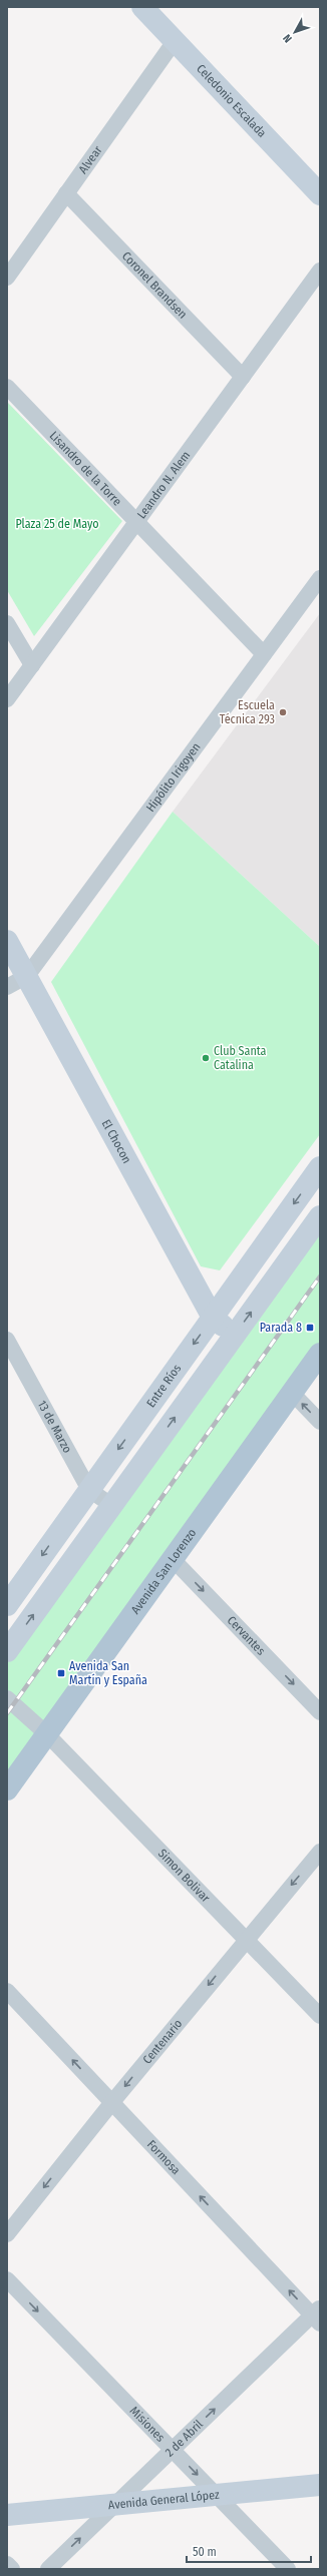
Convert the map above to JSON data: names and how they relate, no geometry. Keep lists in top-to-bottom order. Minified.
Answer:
{"streets":{"main road":["Avenida San Lorenzo"],"street":["Celedonio Escalada","Alvear","Coronel Brandsen","Lisandro de la Torre","Leandro N. Alem","Hipólito Irigoyen","El Chocon","Entre Ríos","13 de Marzo","Cervantes","Simon Bolivar","Centenario","Formosa","Misiones","2 de Abril","Avenida General López"]},"crossings":[["Celedonio Escalada","Alvear"],["Alvear","Coronel Brandsen"],["Coronel Brandsen","Leandro N. Alem"],["Lisandro de la Torre","Leandro N. Alem"],["Lisandro de la Torre","Hipólito Irigoyen"],["Hipólito Irigoyen","El Chocon"],["El Chocon","Entre Ríos"],["Entre Ríos","13 de Marzo"],["Avenida San Lorenzo","Cervantes"],["Avenida San Lorenzo","Simon Bolivar"],["Simon Bolivar","Centenario"],["Centenario","Formosa"],["Formosa","2 de Abril"],["Misiones","2 de Abril"],["Misiones","Avenida General López"],["2 de Abril","Avenida General López"]],"one_way":["Cervantes","Centenario","Formosa","Misiones","2 de Abril"],"parks":["Plaza 25 de Mayo"],"places":{"other":["Escuela Técnica 293","Club Santa Catalina"],"transit":["Parada 8","Avenida San Martín y España"]},"scale_bar":"50 m","north":"bottom left"}
